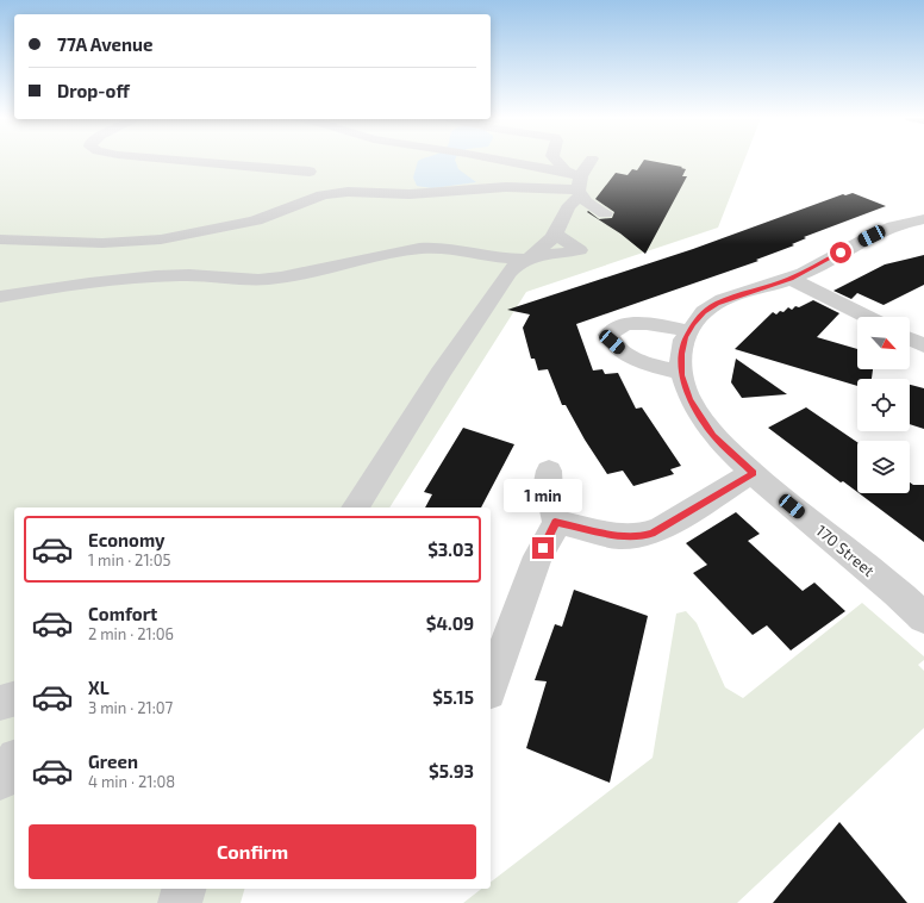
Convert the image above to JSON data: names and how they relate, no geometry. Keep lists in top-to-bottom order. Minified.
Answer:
{"streets":{"street":["170 Street"]},"north":"bottom right","page":{"banner":["77A Avenue","Drop-off"],"bubble":"1 min","list":[{"name":"Economy","note":"1 min · 21:05","value":"$3.03"},{"name":"Comfort","note":"2 min · 21:06","value":"$4.09"},{"name":"XL","note":"3 min · 21:07","value":"$5.15"},{"name":"Green","note":"4 min · 21:08","value":"$5.93"}],"buttons":"Confirm"}}
